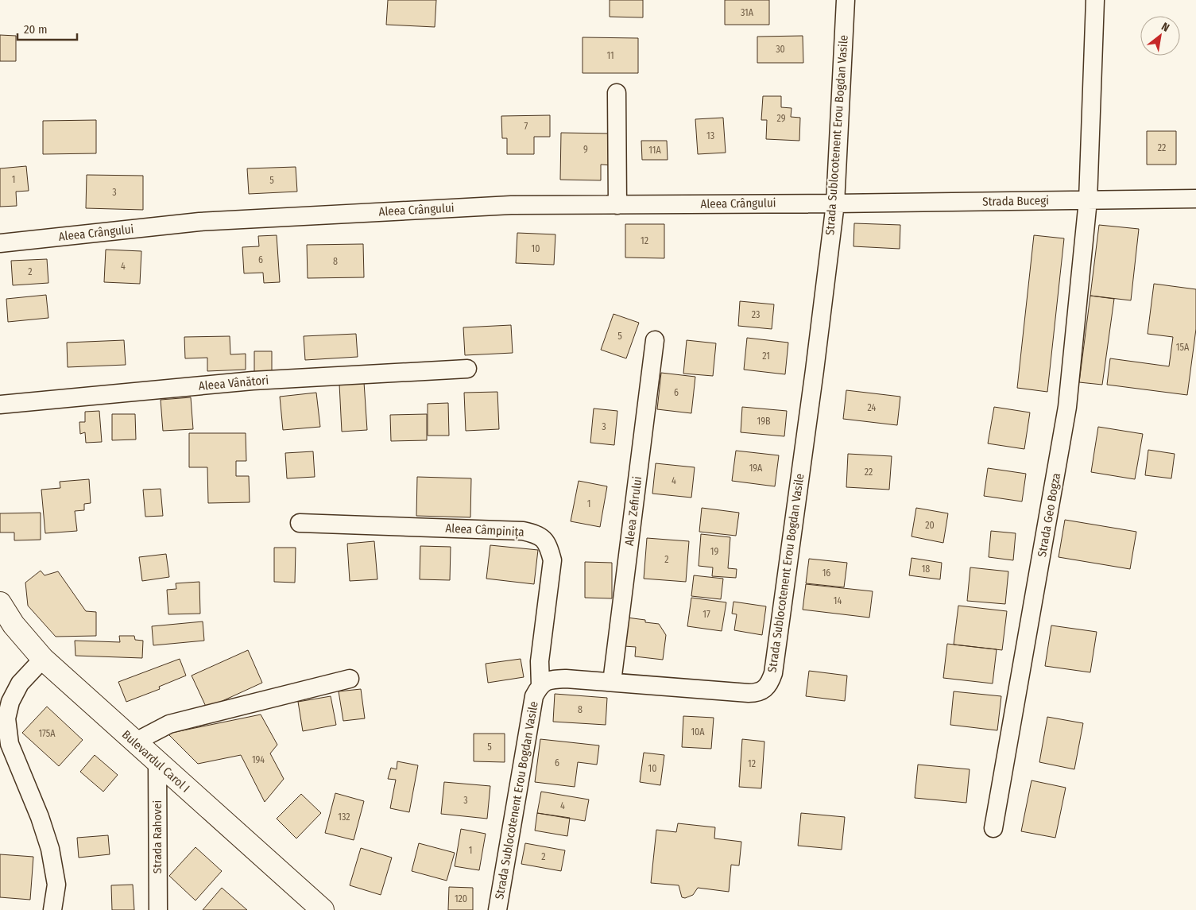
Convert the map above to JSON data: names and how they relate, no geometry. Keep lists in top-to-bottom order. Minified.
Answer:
{"streets":{"main road":["Bulevardul Carol I"],"street":["Strada Sublocotenent Erou Bogdan Vasile","Strada Bucegi","Aleea Crângului","Aleea Vânători","Aleea Zefirului","Strada Geo Bogza","Aleea Câmpinița","Strada Rahovei"]},"crossings":[["Strada Sublocotenent Erou Bogdan Vasile","Strada Bucegi"],["Strada Sublocotenent Erou Bogdan Vasile","Aleea Crângului"],["Strada Sublocotenent Erou Bogdan Vasile","Aleea Zefirului"],["Strada Sublocotenent Erou Bogdan Vasile","Aleea Câmpinița"],["Strada Bucegi","Aleea Crângului"],["Strada Bucegi","Strada Geo Bogza"],["Bulevardul Carol I","Strada Rahovei"]],"house_numbers":["31A","30","11","29","7","13","22","9","11A","1","5","3","12","10","6","8","4","2","23","5","15A","21","6","24","19B","3","19A","22","4","1","20","19","2","18","16","14","17","8","10A","175A","5","194","6","12","10","3","4","132","1","2","120"],"scale_bar":"20 m","north":"top right"}
